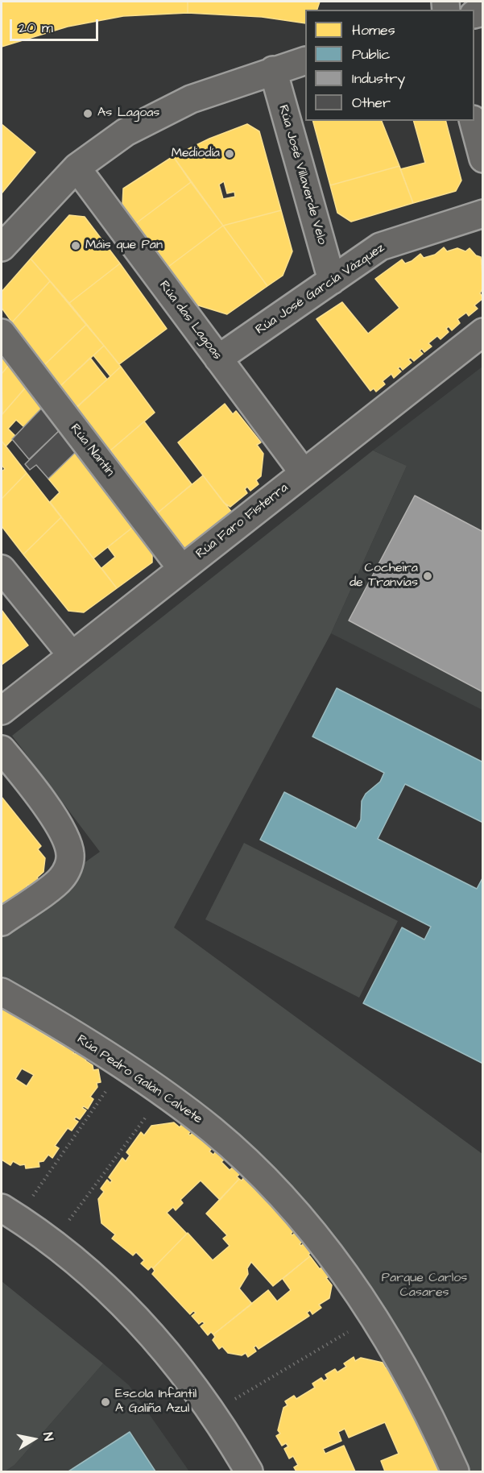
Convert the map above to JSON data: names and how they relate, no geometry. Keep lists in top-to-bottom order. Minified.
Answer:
{"streets":{"street":["Rúa José Villaverde Velo","Rúa José García Vázquez","Rúa das Lagoas","Rúa Nantín","Rúa Faro Fisterra","Rúa Pedro Galán Calvete"]},"crossings":[["Rúa José Villaverde Velo","Rúa José García Vázquez"],["Rúa José García Vázquez","Rúa das Lagoas"],["Rúa das Lagoas","Rúa Faro Fisterra"],["Rúa Nantín","Rúa Faro Fisterra"]],"parks":["Parque Carlos Casares"],"places":["As Lagoas","Mediodía","Máis que Pan","Cocheira de Tranvías","Escola Infantil A Galiña Azul"],"legend":["Homes","Public","Industry","Other"],"scale_bar":"20 m","north":"right"}
